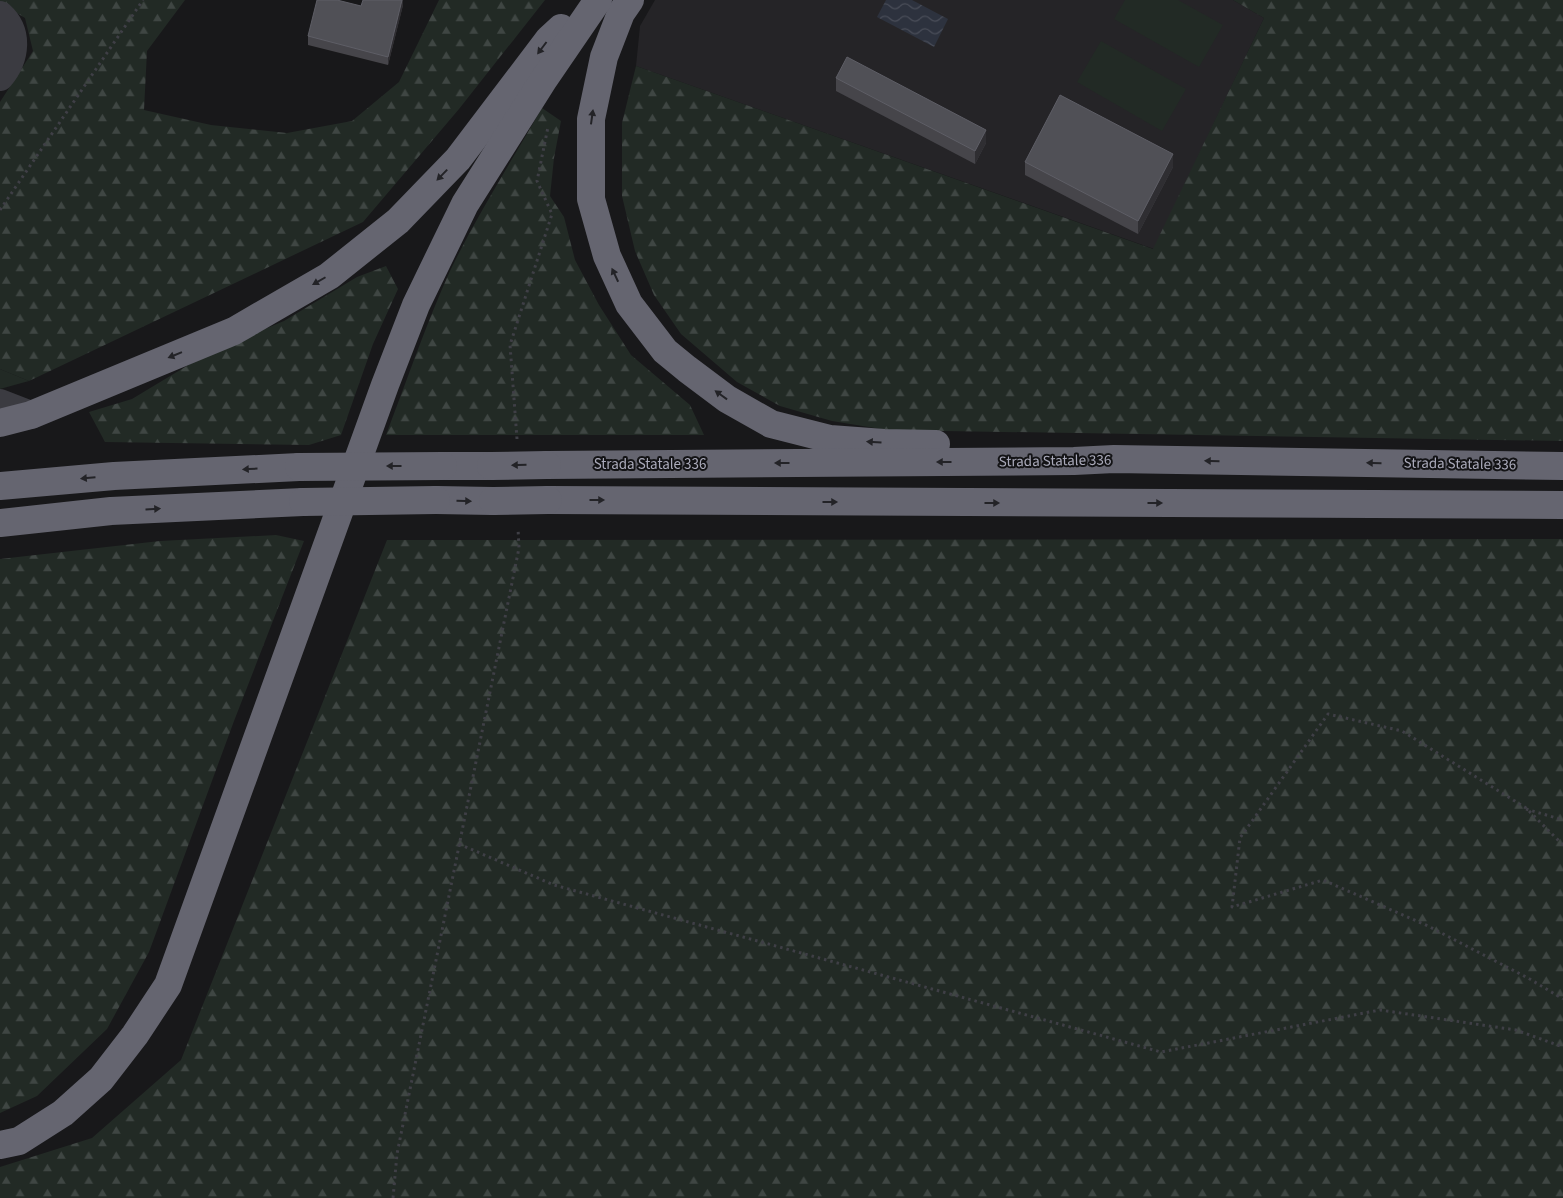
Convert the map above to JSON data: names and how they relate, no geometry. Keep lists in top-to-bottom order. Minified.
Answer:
{"streets":{"highway":["Strada Statale 336"]}}
